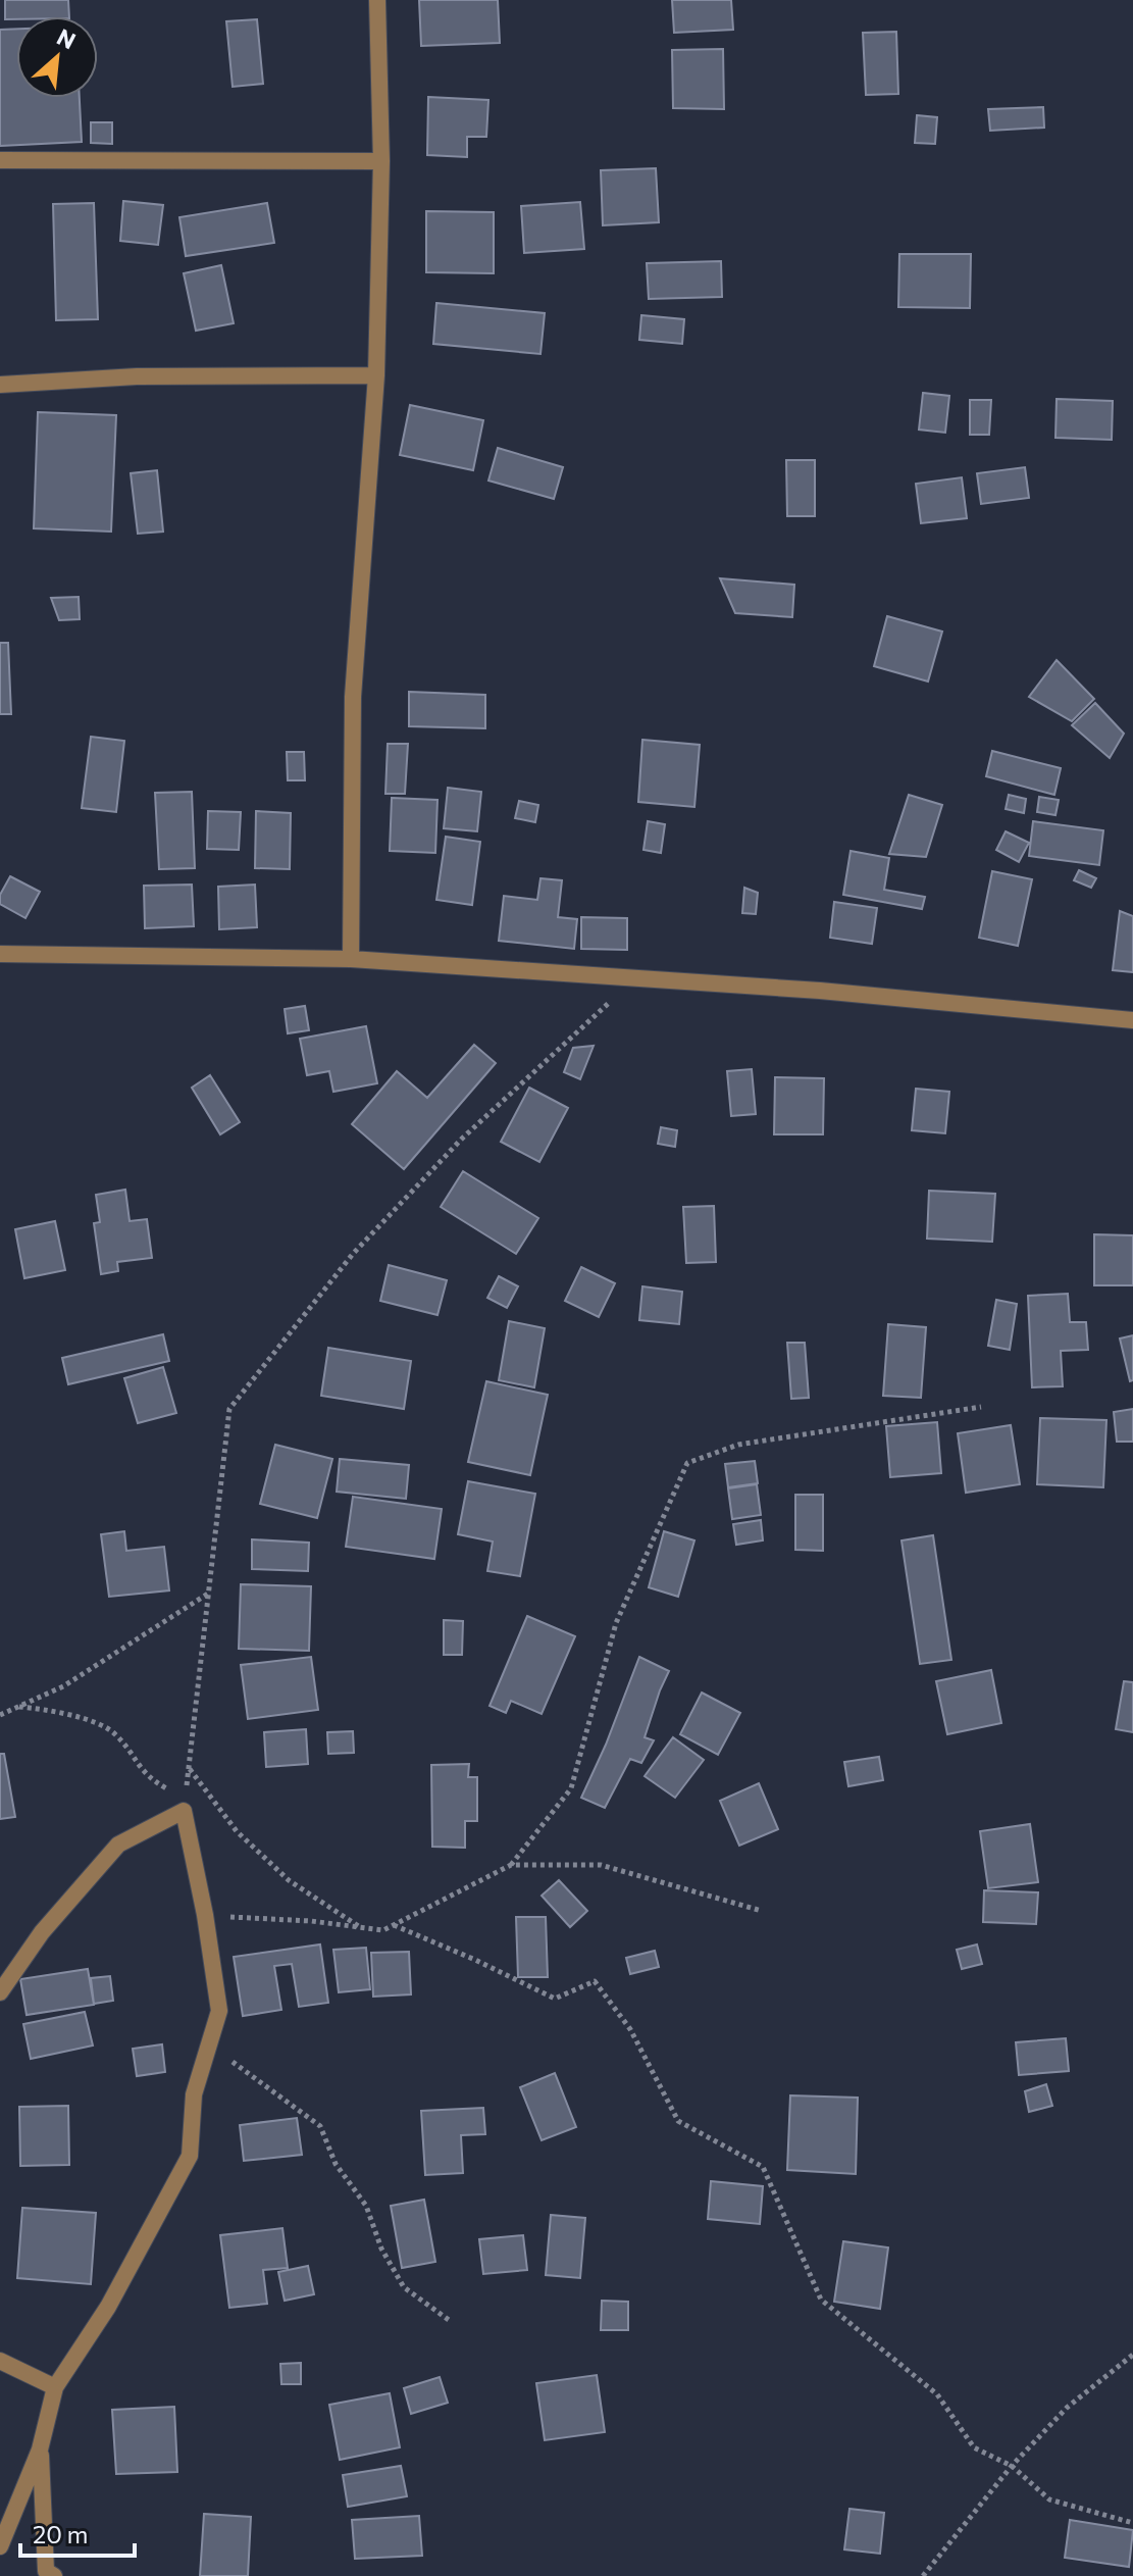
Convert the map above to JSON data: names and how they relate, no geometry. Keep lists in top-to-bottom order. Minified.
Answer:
{"scale_bar":"20 m","north":"top right"}
